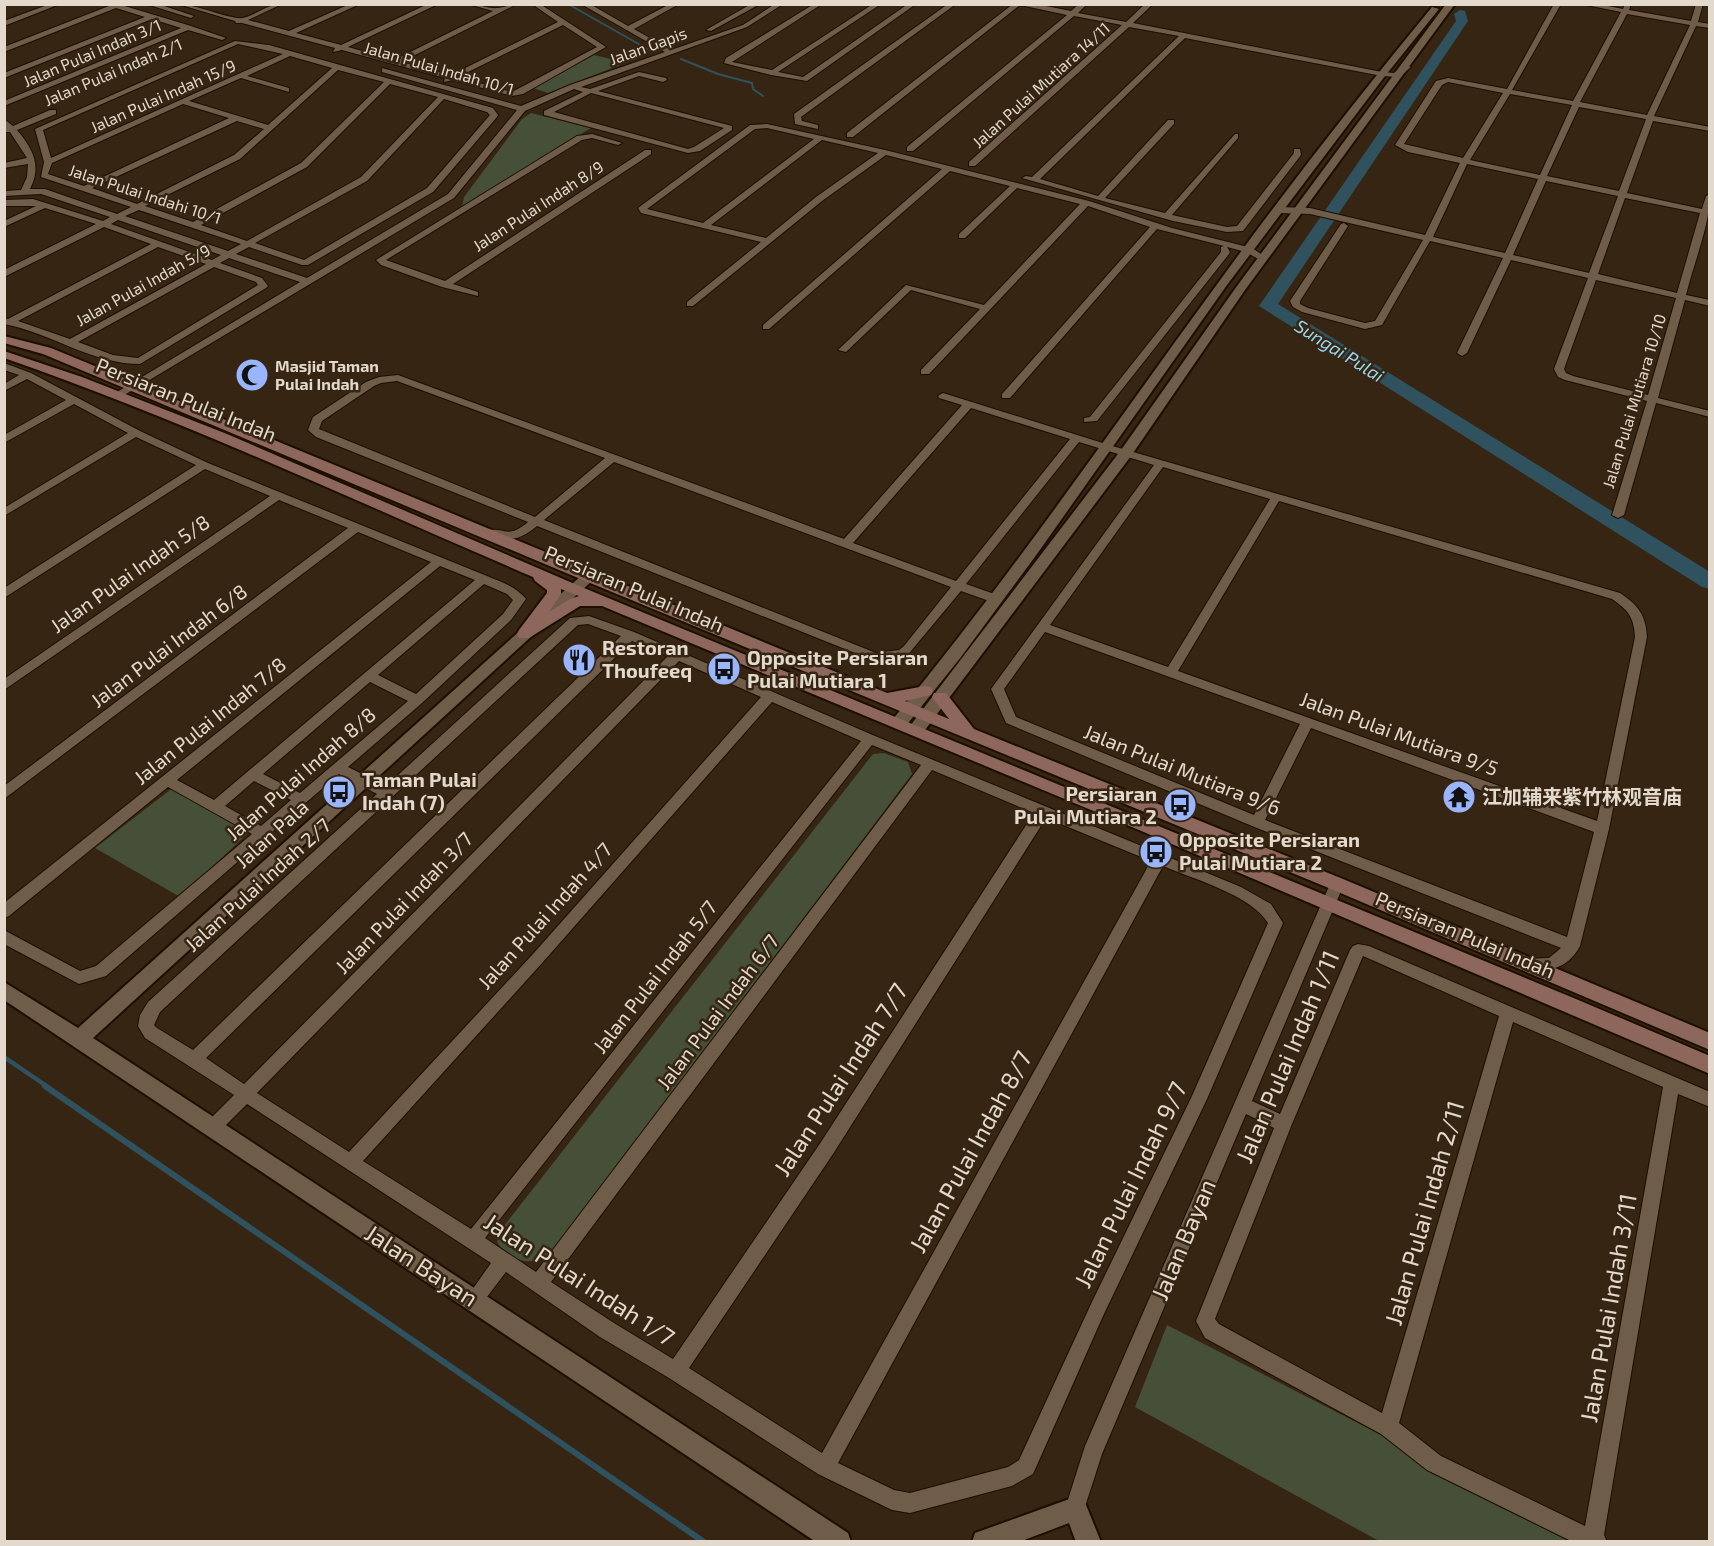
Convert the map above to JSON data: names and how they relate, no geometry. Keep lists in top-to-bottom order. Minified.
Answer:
{"streets":{"main road":["Persiaran Pulai Indah"],"street":["Jalan Gapis","Jalan Pulai Indah 3/1","Jalan Pulai Indah 10/1","Jalan Pulai Indah 2/1","Jalan Pulai Mutiara 14/11","Jalan Pulai Indah 15/9","Jalan Pulai Indahi 10/1","Jalan Pulai Indah 8/9","Jalan Pulai Indah 5/9","Jalan Pulai Mutiara 10/10","Jalan Pulai Indah 5/8","Jalan Pulai Indah 6/8","Jalan Pulai Indah 7/8","Jalan Pulai Mutiara 9/5","Jalan Pulai Mutiara 9/6","Jalan Pulai Indah 8/8","Jalan Pala","Jalan Pulai Indah 2/7","Jalan Pulai Indah 3/7","Jalan Pulai Indah 4/7","Jalan Pulai Indah 5/7","Jalan Pulai Indah 6/7","Jalan Pulai Indah 1/11","Jalan Pulai Indah 7/7","Jalan Pulai Indah 8/7","Jalan Pulai Indah 9/7","Jalan Pulai Indah 2/11","Jalan Bayan","Jalan Pulai Indah 1/7","Jalan Pulai Indah 3/11"]},"crossings":[["Jalan Gapis","Jalan Pulai Indah 10/1"],["Jalan Pulai Indah 3/1","Jalan Pulai Indah 2/1"],["Jalan Pulai Indah 10/1","Jalan Pulai Indahi 10/1"],["Jalan Pulai Indah 10/1","Persiaran Pulai Indah"],["Jalan Pulai Indah 15/9","Jalan Pulai Indahi 10/1"],["Jalan Pulai Indahi 10/1","Jalan Pulai Indah 5/9"],["Persiaran Pulai Indah","Jalan Pala"],["Persiaran Pulai Indah","Jalan Bayan"],["Jalan Pulai Mutiara 9/5","Jalan Pulai Mutiara 9/6"],["Jalan Pala","Jalan Bayan"],["Jalan Pulai Indah 2/7","Jalan Pulai Indah 1/7"],["Jalan Pulai Indah 3/7","Jalan Bayan"],["Jalan Pulai Indah 3/7","Jalan Pulai Indah 1/7"],["Jalan Pulai Indah 4/7","Jalan Pulai Indah 1/7"],["Jalan Pulai Indah 5/7","Jalan Pulai Indah 1/7"],["Jalan Pulai Indah 6/7","Jalan Pulai Indah 1/7"],["Jalan Pulai Indah 1/11","Jalan Pulai Indah 2/11"],["Jalan Pulai Indah 7/7","Jalan Pulai Indah 1/7"],["Jalan Pulai Indah 8/7","Jalan Pulai Indah 9/7"],["Jalan Pulai Indah 8/7","Jalan Pulai Indah 1/7"],["Jalan Pulai Indah 9/7","Jalan Pulai Indah 1/7"]],"water":["Sungai Pulai"],"places":{"mosque":["Masjid Taman Pulai Indah"],"restaurant":["Restoran Thoufeeq"],"bus stop":["Opposite Persiaran Pulai Mutiara 1","Taman Pulai Indah (7)","Persiaran Pulai Mutiara 2","Opposite Persiaran Pulai Mutiara 2"],"temple":["江加辅来紫竹林观音庙"]}}
